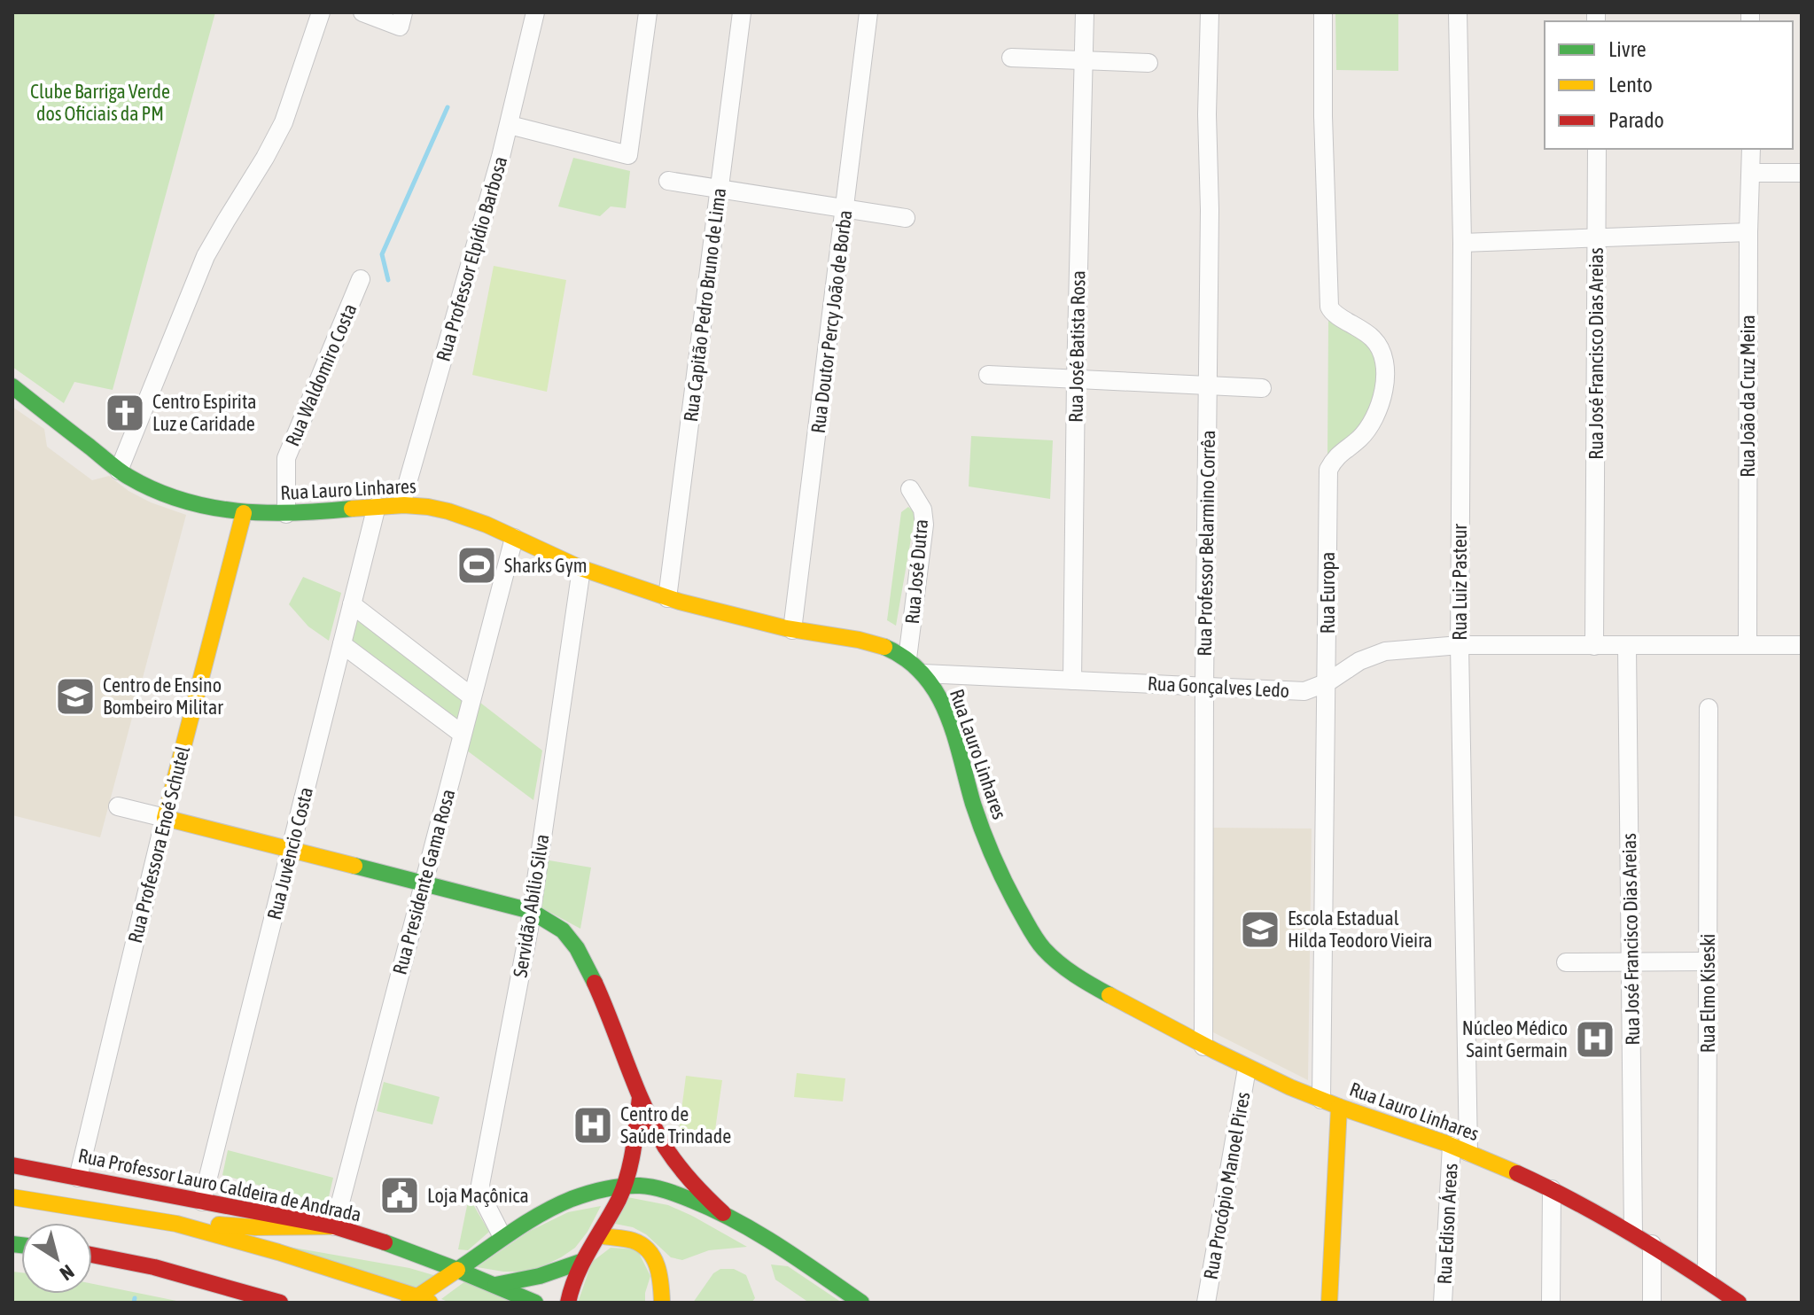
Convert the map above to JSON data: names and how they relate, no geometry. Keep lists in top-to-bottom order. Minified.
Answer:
{"streets":{"main road":["Rua Lauro Linhares","Rua Professora Enoé Schutel","Rua Professor Lauro Caldeira de Andrada"],"street":["Rua Professor Elpídio Barbosa","Rua Capitão Pedro Bruno de Lima","Rua Doutor Percy João de Borba","Rua José Batista Rosa","Rua José Francisco Dias Areias","Rua Waldomiro Costa","Rua João da Cruz Meira","Rua Professor Belarmino Corrêa","Rua José Dutra","Rua Luiz Pasteur","Rua Europa","Rua Gonçalves Ledo","Rua Juvêncio Costa","Rua Presidente Gama Rosa","Servidão Abílio Silva","Rua Elmo Kiseski","Rua Procópio Manoel Pires","Rua Edison Áreas"]},"crossings":[["Rua Professor Elpídio Barbosa","Rua Lauro Linhares"],["Rua Capitão Pedro Bruno de Lima","Rua Lauro Linhares"],["Rua Doutor Percy João de Borba","Rua Lauro Linhares"],["Rua José Batista Rosa","Rua Gonçalves Ledo"],["Rua José Francisco Dias Areias","Rua Lauro Linhares"],["Rua José Francisco Dias Areias","Rua Gonçalves Ledo"],["Rua Waldomiro Costa","Rua Lauro Linhares"],["Rua João da Cruz Meira","Rua Gonçalves Ledo"],["Rua Lauro Linhares","Rua Professor Belarmino Corrêa"],["Rua Lauro Linhares","Rua José Dutra"],["Rua Lauro Linhares","Rua Luiz Pasteur"],["Rua Lauro Linhares","Rua Europa"],["Rua Lauro Linhares","Rua Gonçalves Ledo"],["Rua Lauro Linhares","Rua Professora Enoé Schutel"],["Rua Lauro Linhares","Rua Juvêncio Costa"],["Rua Lauro Linhares","Rua Presidente Gama Rosa"],["Rua Lauro Linhares","Servidão Abílio Silva"],["Rua Lauro Linhares","Rua Elmo Kiseski"],["Rua Lauro Linhares","Rua Procópio Manoel Pires"],["Rua Lauro Linhares","Rua Edison Áreas"],["Rua Professor Belarmino Corrêa","Rua Gonçalves Ledo"],["Rua Luiz Pasteur","Rua Gonçalves Ledo"],["Rua Luiz Pasteur","Rua Edison Áreas"],["Rua Europa","Rua Gonçalves Ledo"],["Rua Professora Enoé Schutel","Rua Professor Lauro Caldeira de Andrada"],["Rua Juvêncio Costa","Rua Professor Lauro Caldeira de Andrada"],["Rua Presidente Gama Rosa","Rua Professor Lauro Caldeira de Andrada"]],"parks":["Clube Barriga Verde dos Oficiais da PM"],"places":{"church":["Centro Espirita Luz e Caridade"],"sports":["Sharks Gym"],"school or university":["Centro de Ensino Bombeiro Militar","Escola Estadual Hilda Teodoro Vieira"],"hospital":["Núcleo Médico Saint Germain","Centro de Saúde Trindade"],"public building":["Loja Maçônica"]},"legend":["Livre","Lento","Parado"],"north":"bottom right"}
